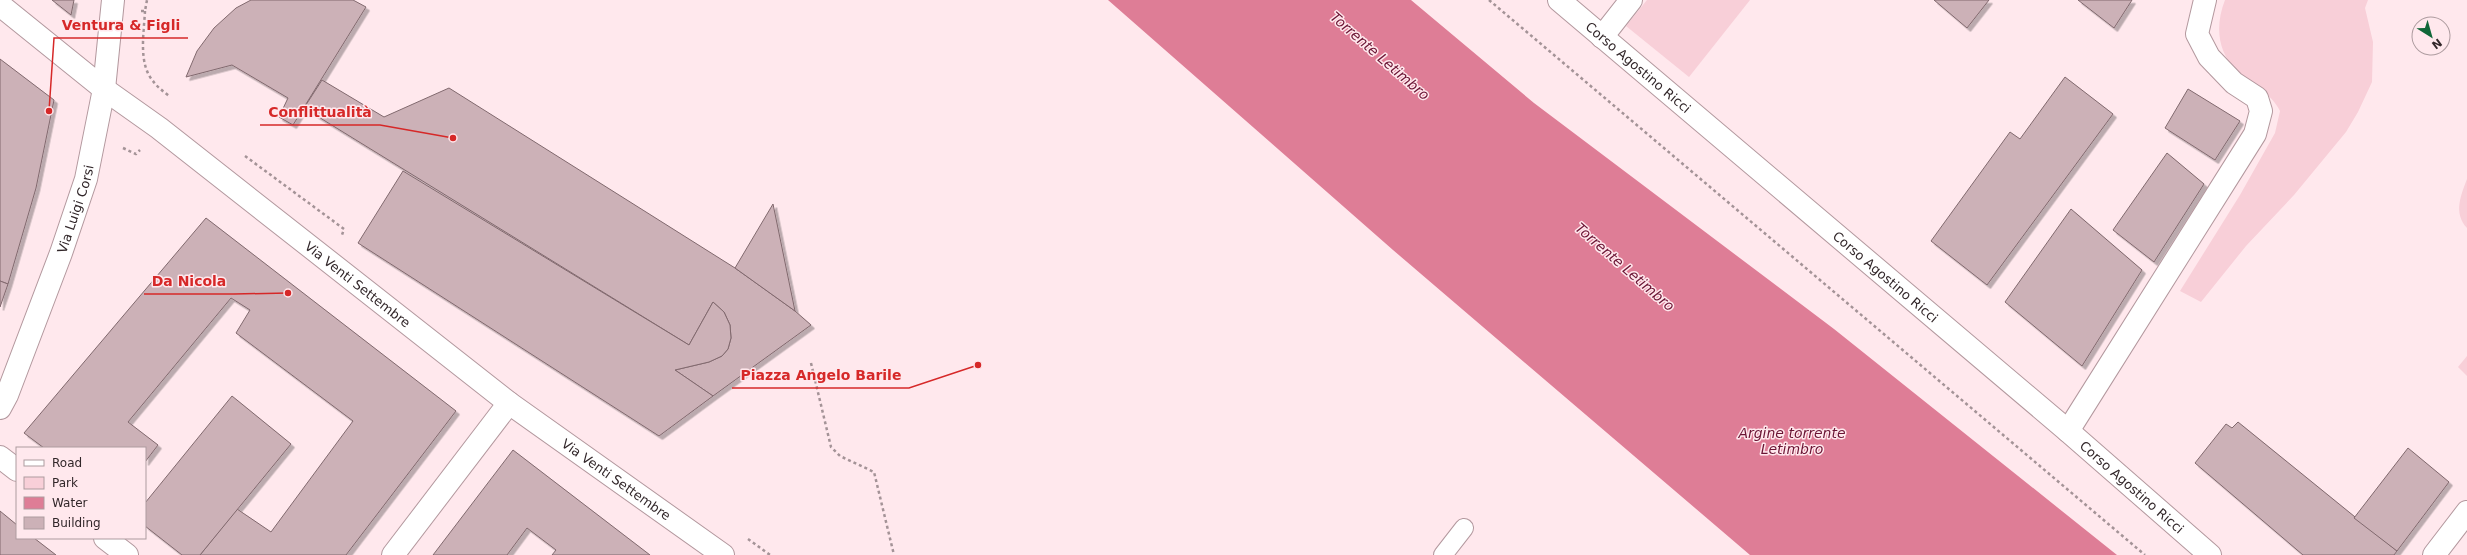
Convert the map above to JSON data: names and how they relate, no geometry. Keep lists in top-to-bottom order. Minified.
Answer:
{"streets":{"street":["Corso Agostino Ricci","Via Luigi Corsi","Via Venti Settembre"]},"crossings":[["Via Luigi Corsi","Via Venti Settembre"]],"water":["Torrente Letimbro","Argine torrente Letimbro"],"places":["Ventura & Figli","Conflittualità","Da Nicola","Piazza Angelo Barile"],"legend":["Road","Park","Water","Building"],"north":"bottom right"}
